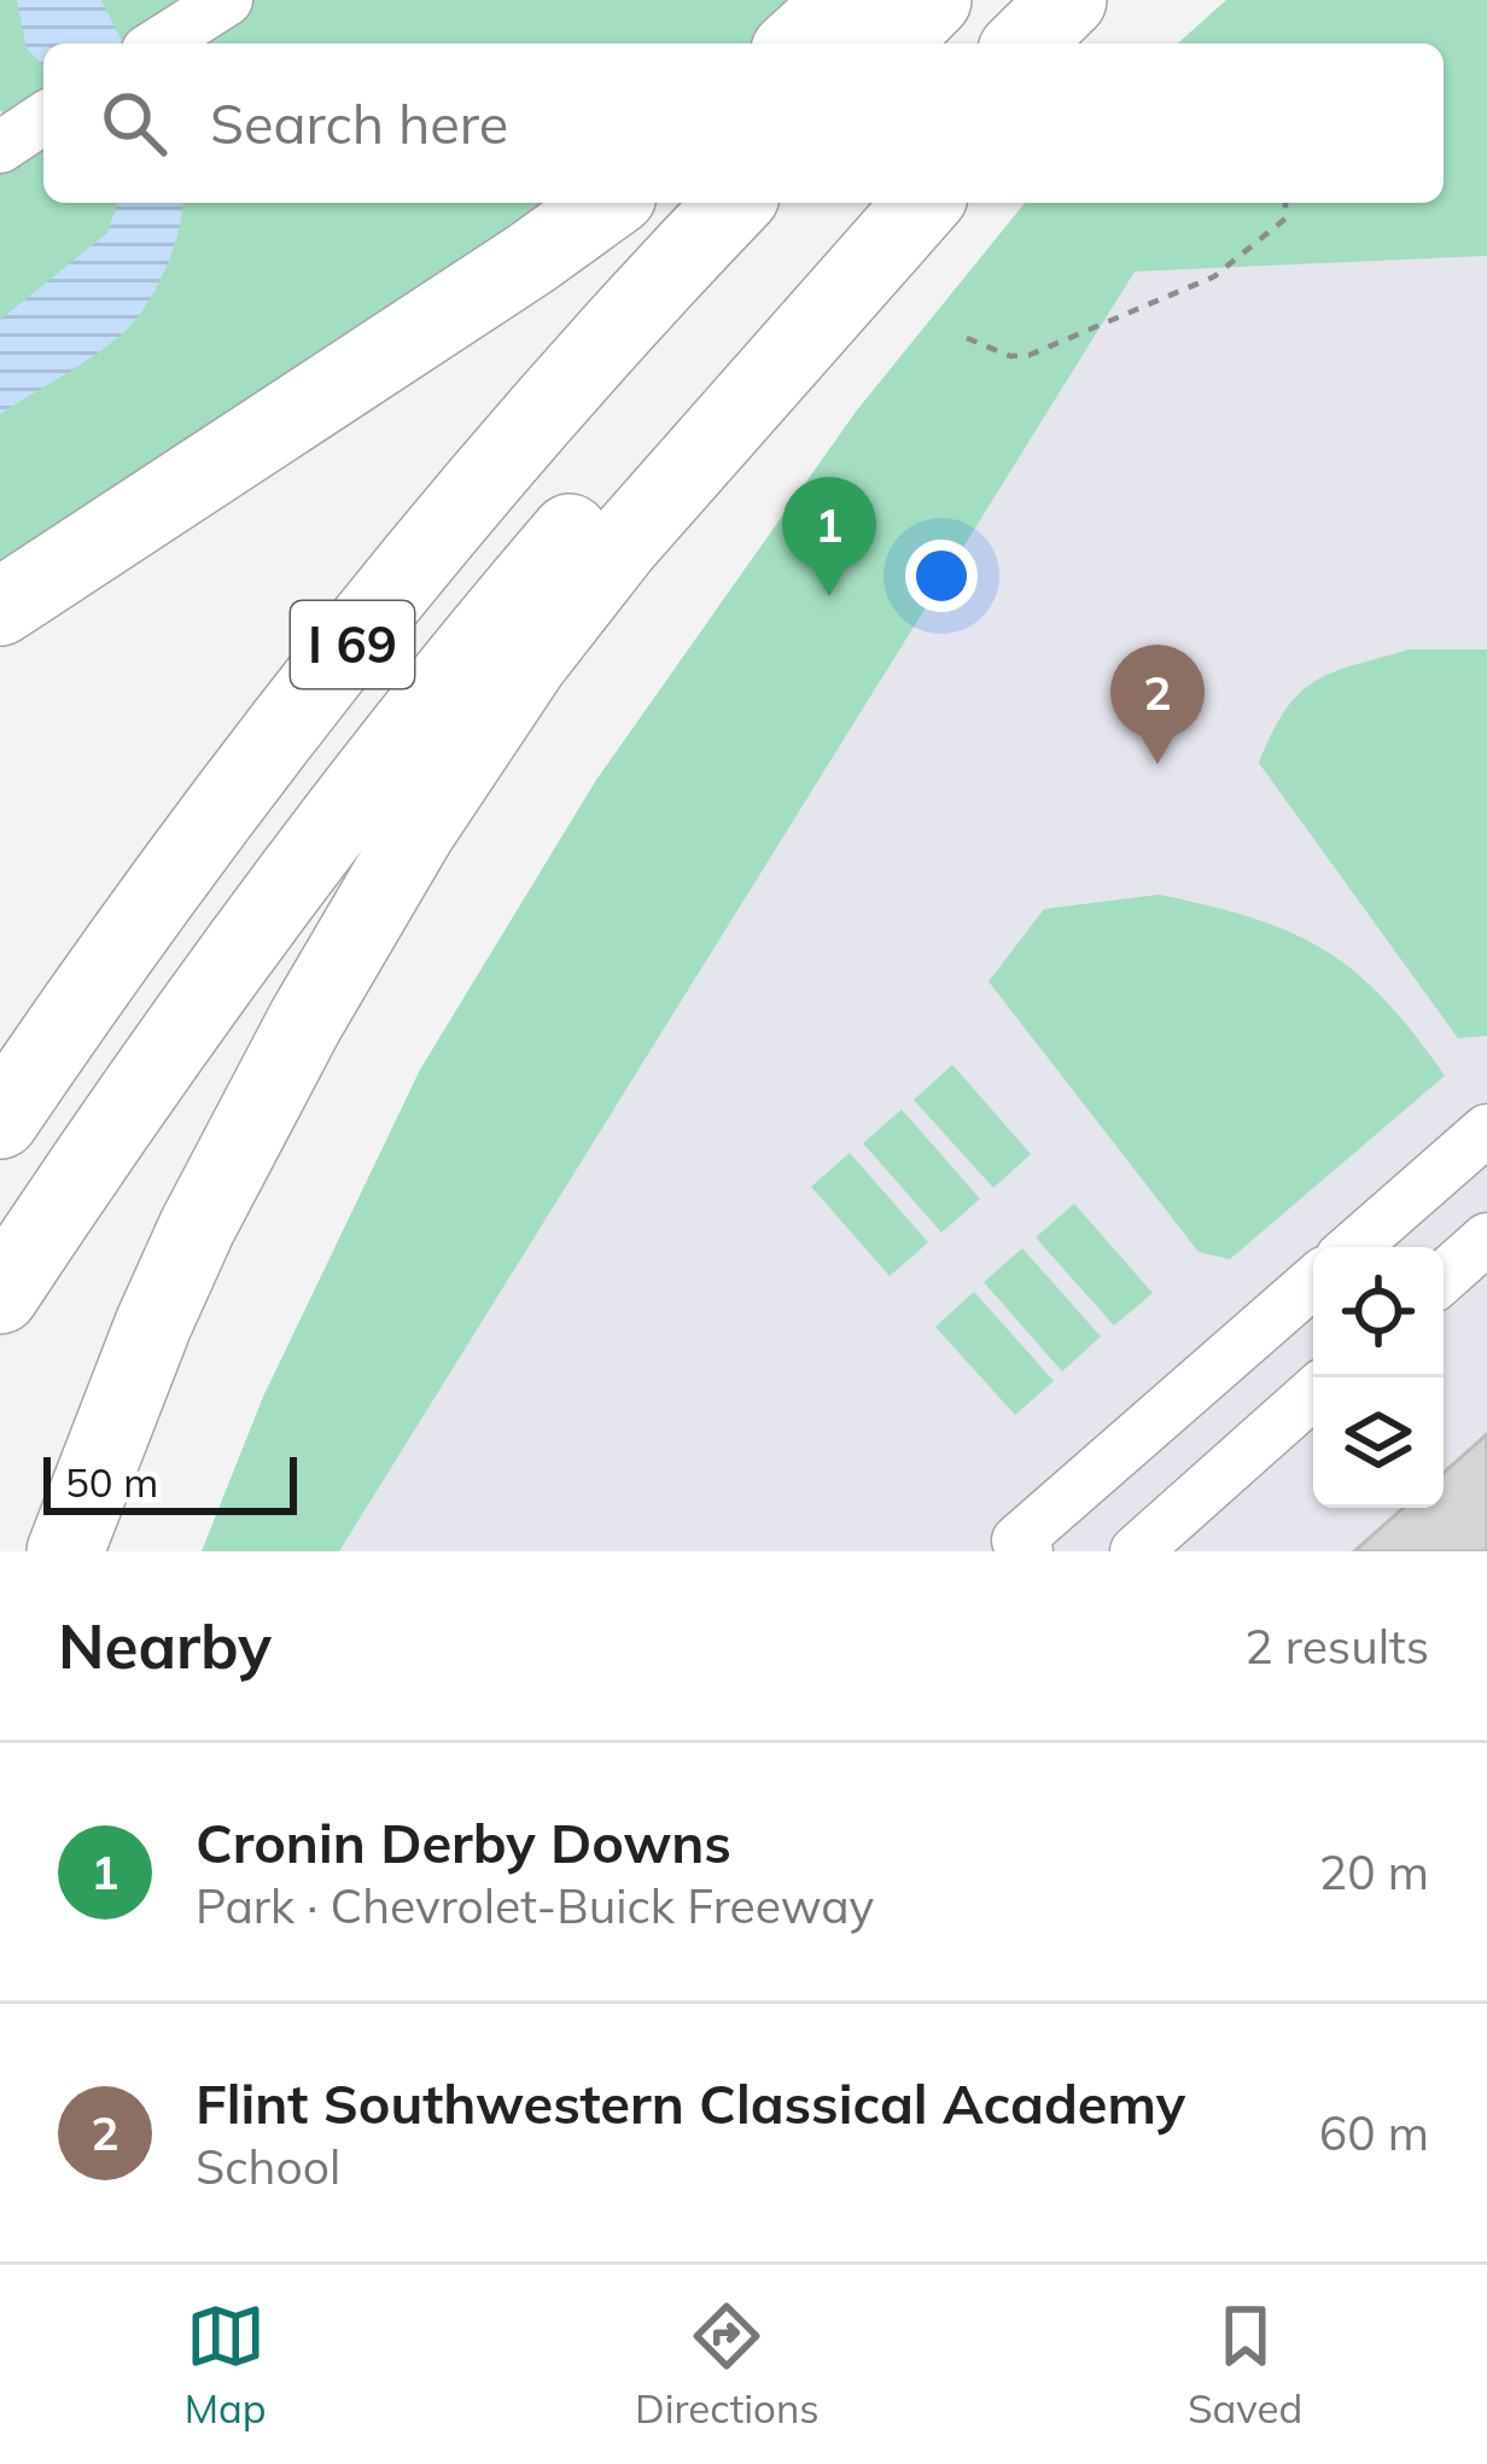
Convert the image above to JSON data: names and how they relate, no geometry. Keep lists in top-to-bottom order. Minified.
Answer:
{"streets":{"highway":["I 69"]},"scale_bar":"50 m","page":{"search":"Search here","pins":["1","2"],"scale":"50 m","heading":["Nearby","2 results"],"list":[{"mark":"1","name":"Cronin Derby Downs","note":"Park · Chevrolet-Buick Freeway","value":"20 m"},{"mark":"2","name":"Flint Southwestern Classical Academy","note":"School","value":"60 m"}],"nav":["Map","Directions","Saved"]}}
